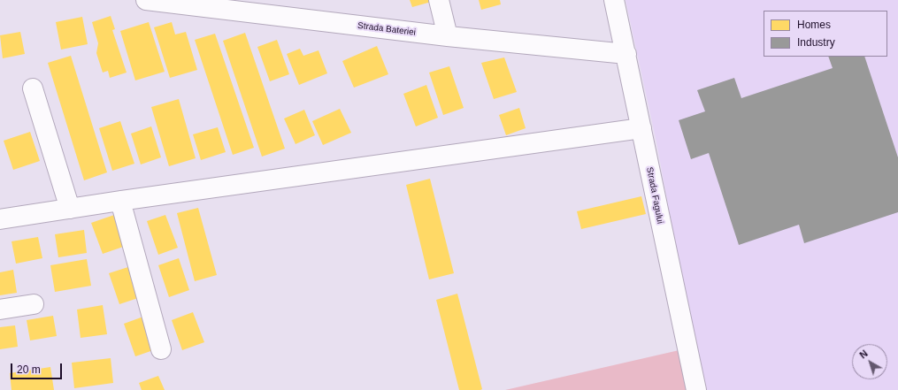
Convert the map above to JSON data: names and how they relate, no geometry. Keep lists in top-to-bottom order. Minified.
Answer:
{"streets":{"street":["Strada Bateriei","Strada Fagului"]},"crossings":[["Strada Bateriei","Strada Fagului"]],"legend":["Homes","Industry"],"scale_bar":"20 m","north":"top left"}
